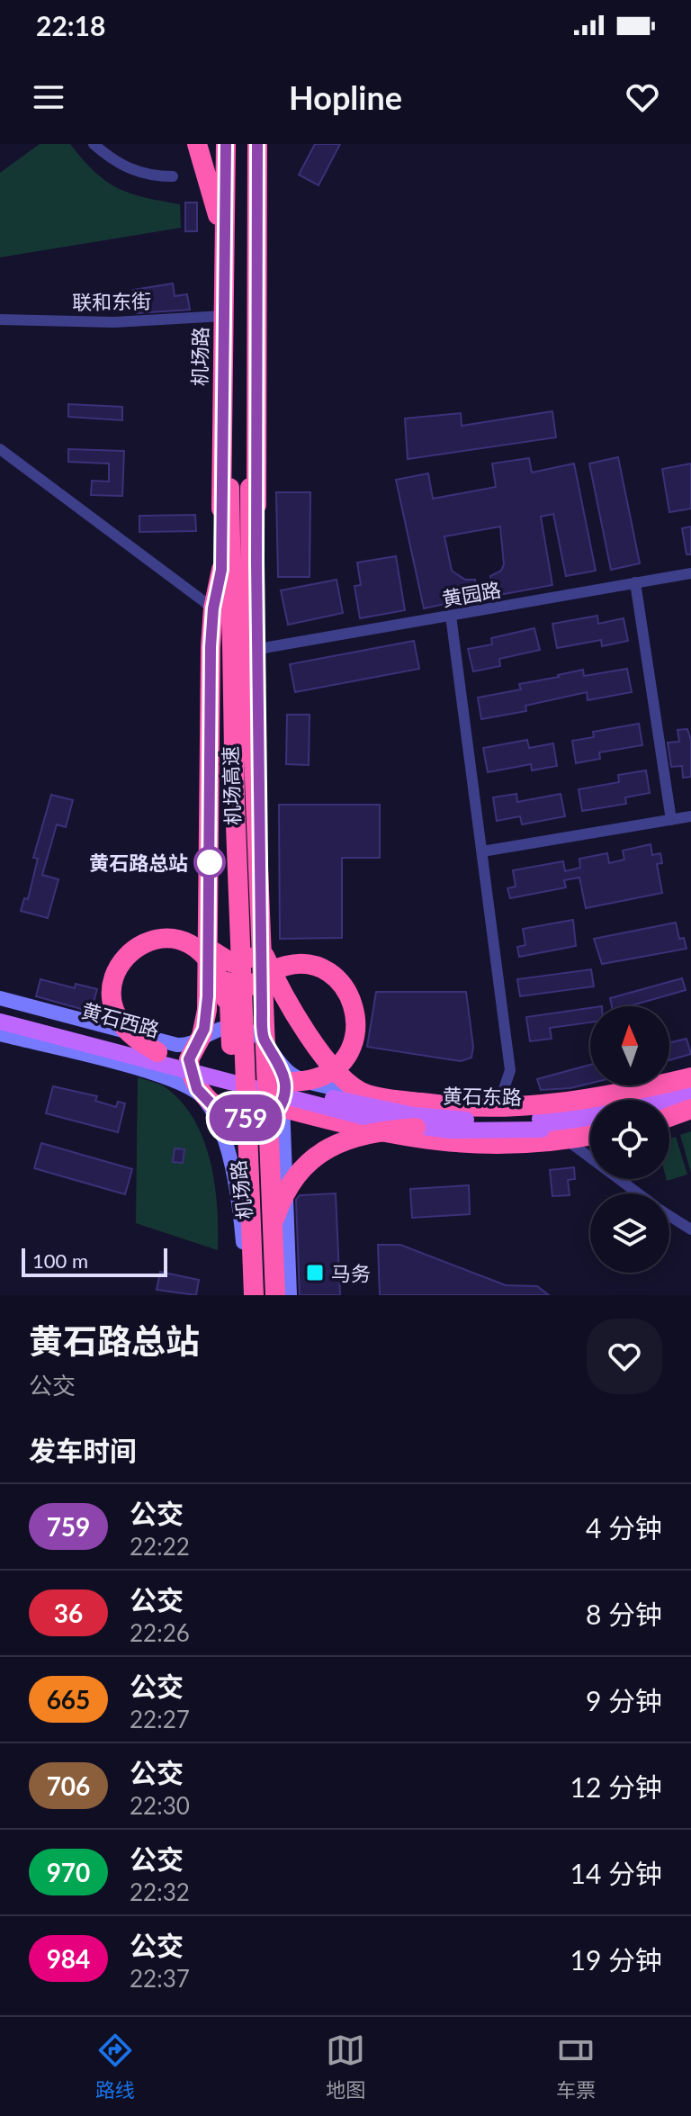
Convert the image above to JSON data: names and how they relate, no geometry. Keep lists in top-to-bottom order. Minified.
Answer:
{"streets":{"highway":["机场路","机场高速"],"main road":["黄石西路","黄石东路"],"street":["联和东街","黄园路"]},"crossings":[["联和东街","机场路"],["机场路","黄园路"],["机场路","机场高速"],["机场路","黄石西路"],["机场路","黄石东路"],["黄石西路","黄石东路"]],"places":{"other":["黄石路总站"],"transit":["马务"]},"lines":["bus line 759"],"scale_bar":"100 m","north":"top","page":{"status":"22:18","header":"Hopline","on_map":"759","scale":"100 m","heading":[["黄石路总站","公交"],"发车时间"],"list":[{"mark":"759","name":"公交","note":"22:22","value":"4 分钟"},{"mark":"36","name":"公交","note":"22:26","value":"8 分钟"},{"mark":"665","name":"公交","note":"22:27","value":"9 分钟"},{"mark":"706","name":"公交","note":"22:30","value":"12 分钟"},{"mark":"970","name":"公交","note":"22:32","value":"14 分钟"},{"mark":"984","name":"公交","note":"22:37","value":"19 分钟"}],"tabs":["路线","地图","车票"]}}
